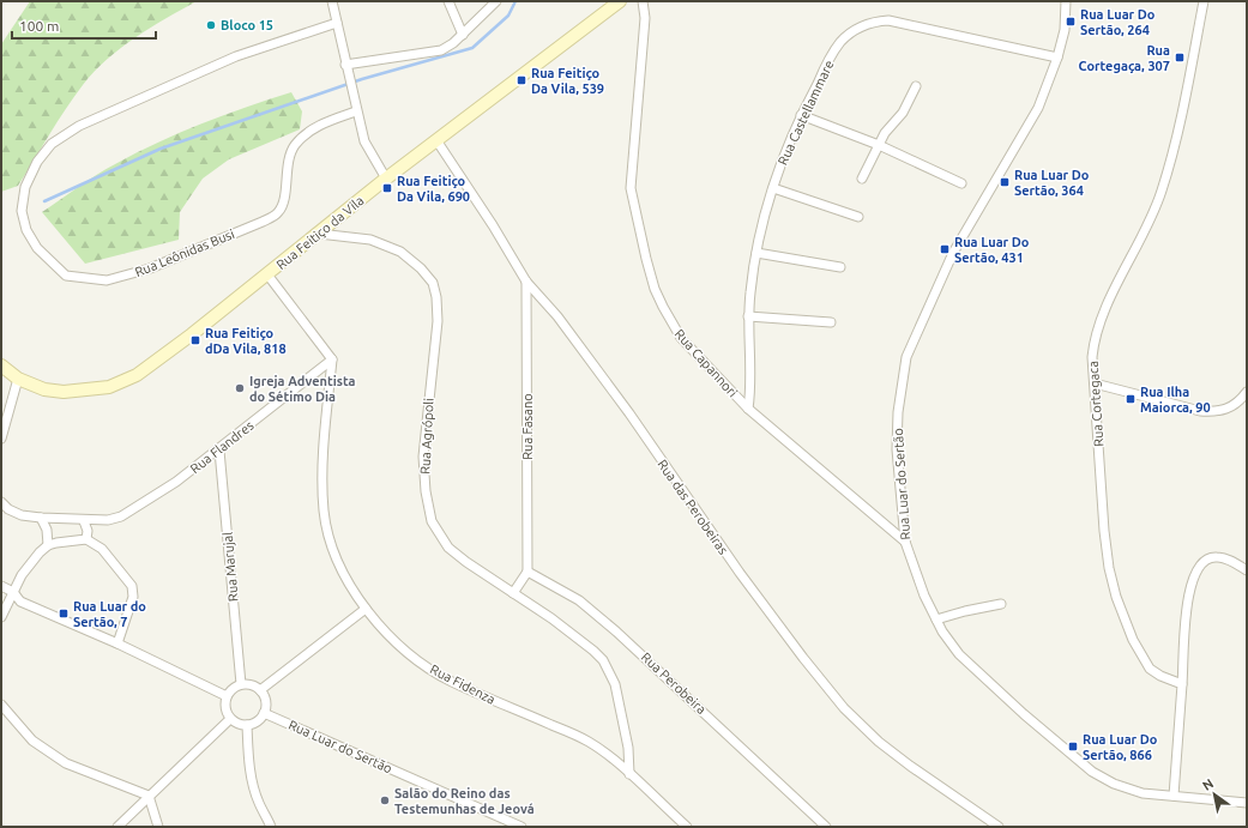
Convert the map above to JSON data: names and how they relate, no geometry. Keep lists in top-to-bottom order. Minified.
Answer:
{"streets":{"street":["Rua Castellammare","Rua Feitiço da Vila","Rua Leônidas Busi","Rua Capannori","Rua Cortegaca","Rua Fasano","Rua Agrópoli","Rua Flandres","Rua Luar do Sertão","Rua das Perobeiras","Rua Marujal","Rua Perobeira","Rua Fidenza"]},"crossings":[["Rua Castellammare","Rua Capannori"],["Rua Castellammare","Rua Luar do Sertão"],["Rua Feitiço da Vila","Rua Agrópoli"],["Rua Feitiço da Vila","Rua das Perobeiras"],["Rua Capannori","Rua Luar do Sertão"],["Rua Fasano","Rua das Perobeiras"],["Rua Fasano","Rua Perobeira"],["Rua Agrópoli","Rua Fidenza"],["Rua Flandres","Rua Marujal"],["Rua Flandres","Rua Fidenza"],["Rua Luar do Sertão","Rua Marujal"]],"places":{"transit":["Rua Luar Do Sertão, 264","Rua Cortegaça, 307","Rua Feitiço Da Vila, 539","Rua Luar Do Sertão, 364","Rua Feitiço Da Vila, 690","Rua Luar Do Sertão, 431","Rua Feitiço dDa Vila, 818","Rua Ilha Maiorca, 90","Rua Luar do Sertão, 7","Rua Luar Do Sertão, 866"],"other":["Bloco 15","Igreja Adventista do Sétimo Dia","Salão do Reino das Testemunhas de Jeová"]},"scale_bar":"100 m","north":"top left"}
